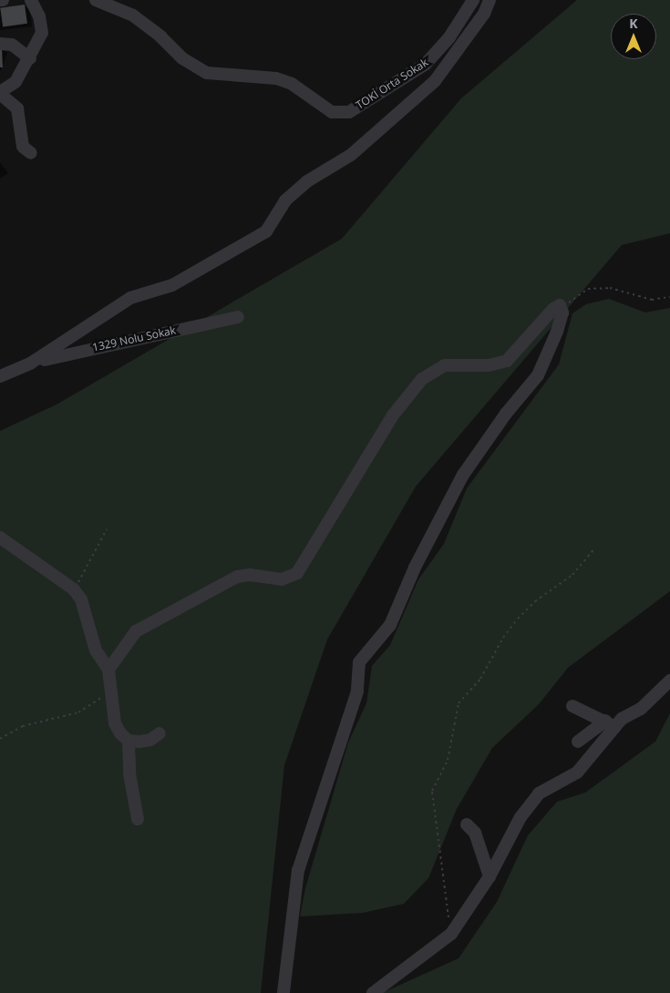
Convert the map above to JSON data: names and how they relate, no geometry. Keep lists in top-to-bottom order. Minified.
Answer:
{"streets":{"street":["TOKİ Orta Sokak","1329 Nolu Sokak"]},"north":"top"}
